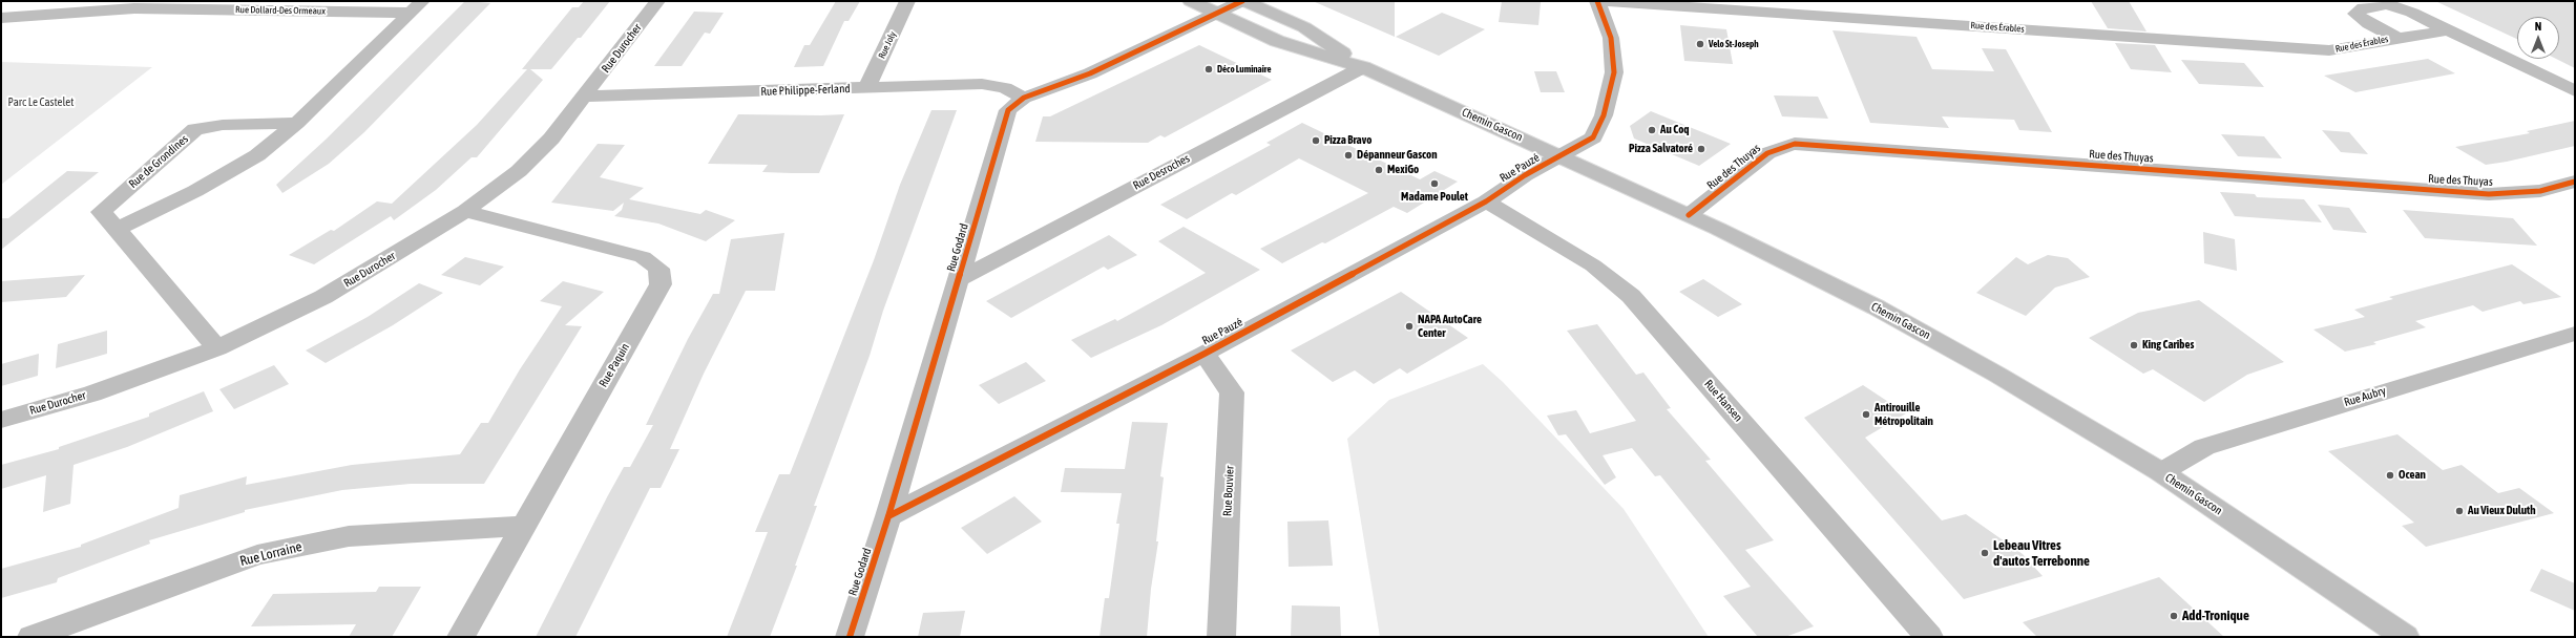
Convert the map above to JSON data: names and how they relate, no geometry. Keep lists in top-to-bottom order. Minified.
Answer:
{"streets":{"street":["Rue Dollard-Des Ormeaux","Rue des Érables","Rue Joly","Rue Durocher","Rue Philippe-Ferland","Chemin Gascon","Rue des Thuyas","Rue de Grondines","Rue Pauzé","Rue Desroches","Rue Godard","Rue Paquin","Rue Aubry","Rue Hansen","Rue Bouvier","Rue Lorraine"]},"crossings":[["Rue des Érables","Rue Pauzé"],["Rue Joly","Rue Philippe-Ferland"],["Rue Durocher","Rue Philippe-Ferland"],["Rue Durocher","Rue de Grondines"],["Rue Durocher","Rue Paquin"],["Rue Philippe-Ferland","Rue Godard"],["Chemin Gascon","Rue des Thuyas"],["Chemin Gascon","Rue Pauzé"],["Chemin Gascon","Rue Desroches"],["Chemin Gascon","Rue Godard"],["Chemin Gascon","Rue Aubry"],["Rue Pauzé","Rue Godard"],["Rue Pauzé","Rue Hansen"],["Rue Pauzé","Rue Bouvier"],["Rue Desroches","Rue Godard"],["Rue Paquin","Rue Lorraine"]],"parks":["Parc Le Castelet"],"places":["Velo St-Joseph","Déco Luminaire","Au Coq","Pizza Bravo","Pizza Salvatoré","Dépanneur Gascon","MexiGo","Madame Poulet","NAPA AutoCare Center","King Caribes","Antirouille Métropolitain","Ocean","Au Vieux Duluth","Lebeau Vitres d'autos Terrebonne","Add-Tronique"],"north":"top"}
